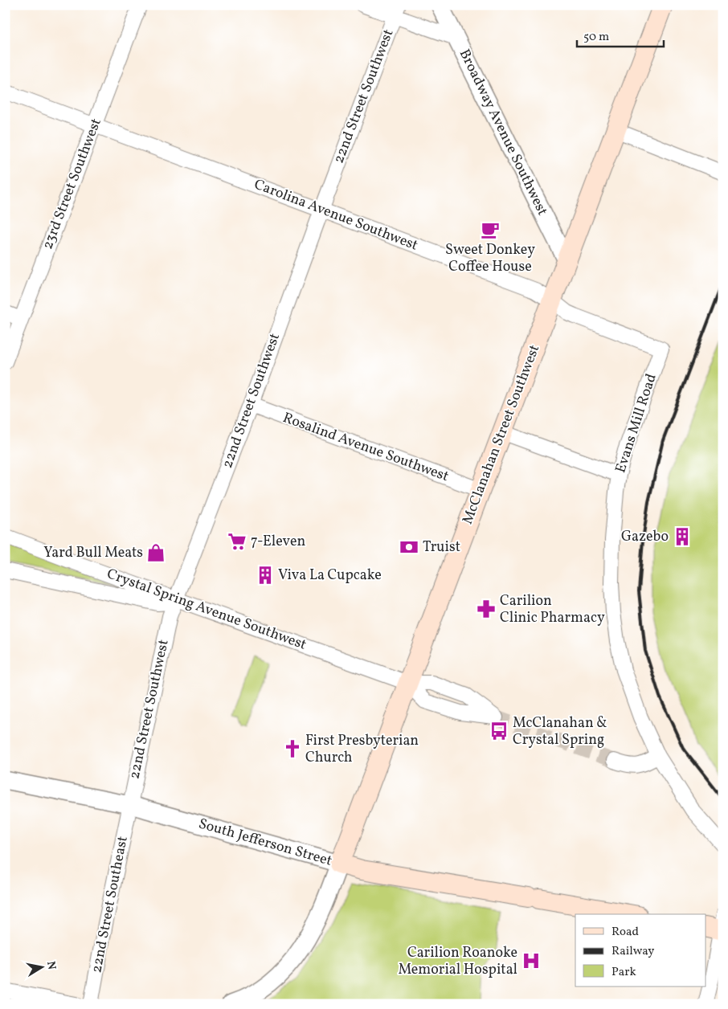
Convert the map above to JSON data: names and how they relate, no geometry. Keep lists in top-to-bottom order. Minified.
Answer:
{"streets":{"main road":["McClanahan Street Southwest","South Jefferson Street"],"street":["22nd Street Southwest","Broadway Avenue Southwest","23rd Street Southwest","Carolina Avenue Southwest","Evans Mill Road","Rosalind Avenue Southwest","Crystal Spring Avenue Southwest","22nd Street Southeast"]},"crossings":[["22nd Street Southwest","Carolina Avenue Southwest"],["22nd Street Southwest","Rosalind Avenue Southwest"],["22nd Street Southwest","Crystal Spring Avenue Southwest"],["22nd Street Southwest","South Jefferson Street"],["22nd Street Southwest","22nd Street Southeast"],["Broadway Avenue Southwest","McClanahan Street Southwest"],["23rd Street Southwest","Carolina Avenue Southwest"],["Carolina Avenue Southwest","Evans Mill Road"],["Carolina Avenue Southwest","McClanahan Street Southwest"],["McClanahan Street Southwest","Rosalind Avenue Southwest"],["McClanahan Street Southwest","Crystal Spring Avenue Southwest"],["McClanahan Street Southwest","South Jefferson Street"],["South Jefferson Street","22nd Street Southeast"]],"places":{"cafe":["Sweet Donkey Coffee House"],"building":["Gazebo","Viva La Cupcake"],"supermarket":["7-Eleven"],"bank":["Truist"],"shop":["Yard Bull Meats"],"pharmacy":["Carilion Clinic Pharmacy"],"bus stop":["McClanahan & Crystal Spring"],"church":["First Presbyterian Church"],"hospital":["Carilion Roanoke Memorial Hospital"]},"legend":["Road","Railway","Park"],"scale_bar":"50 m","north":"right"}
